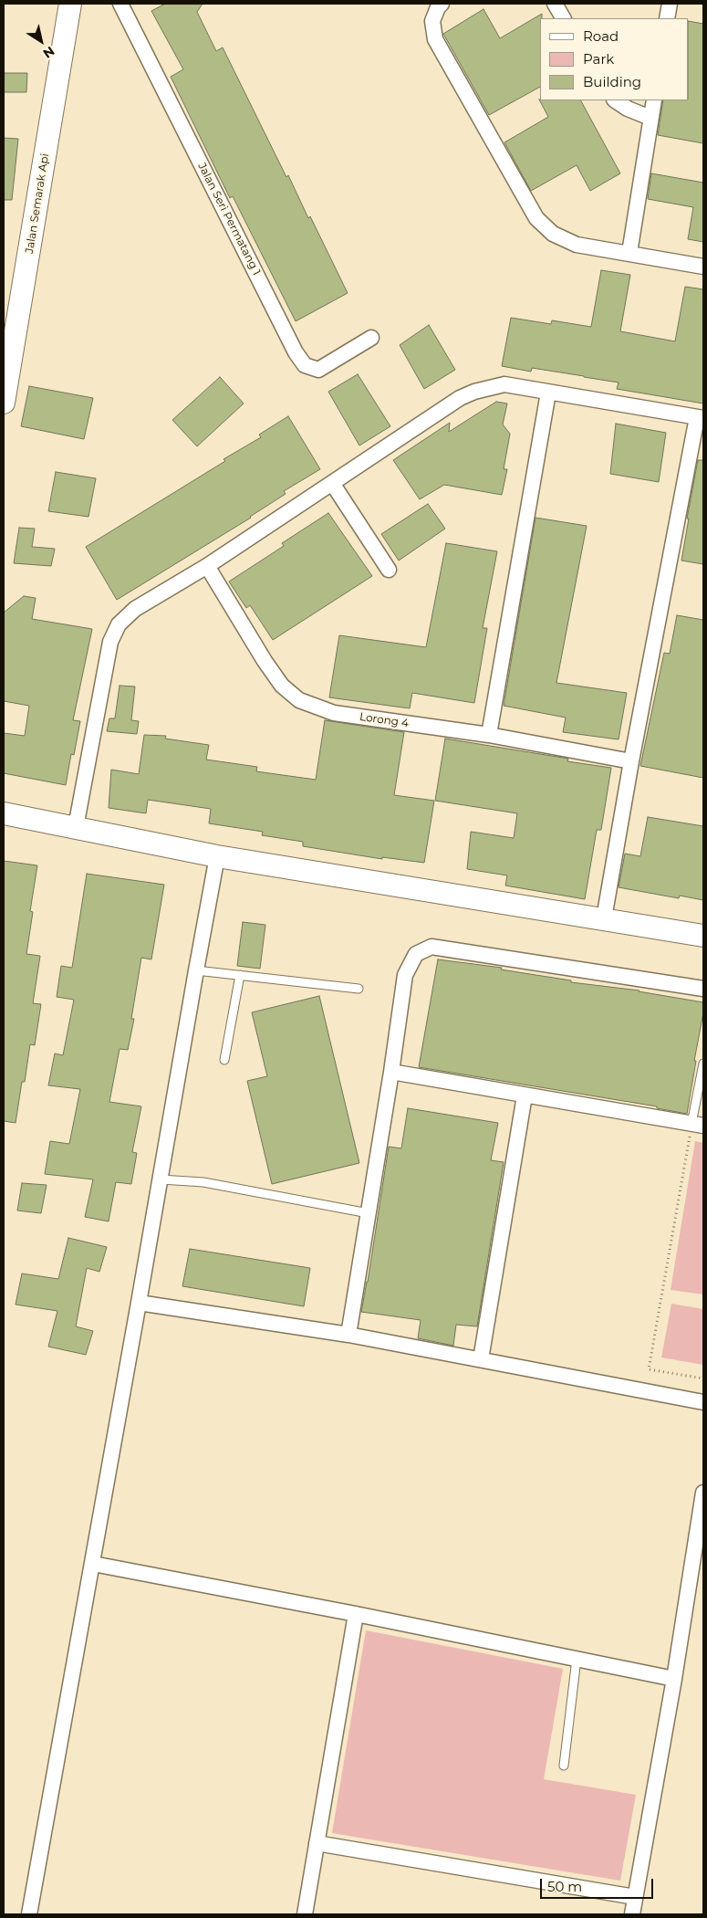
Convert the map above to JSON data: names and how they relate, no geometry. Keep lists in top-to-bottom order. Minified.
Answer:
{"streets":{"street":["Jalan Semarak Api","Jalan Seri Permatang 1","Lorong 4"]},"legend":["Road","Park","Building"],"scale_bar":"50 m","north":"bottom right"}
